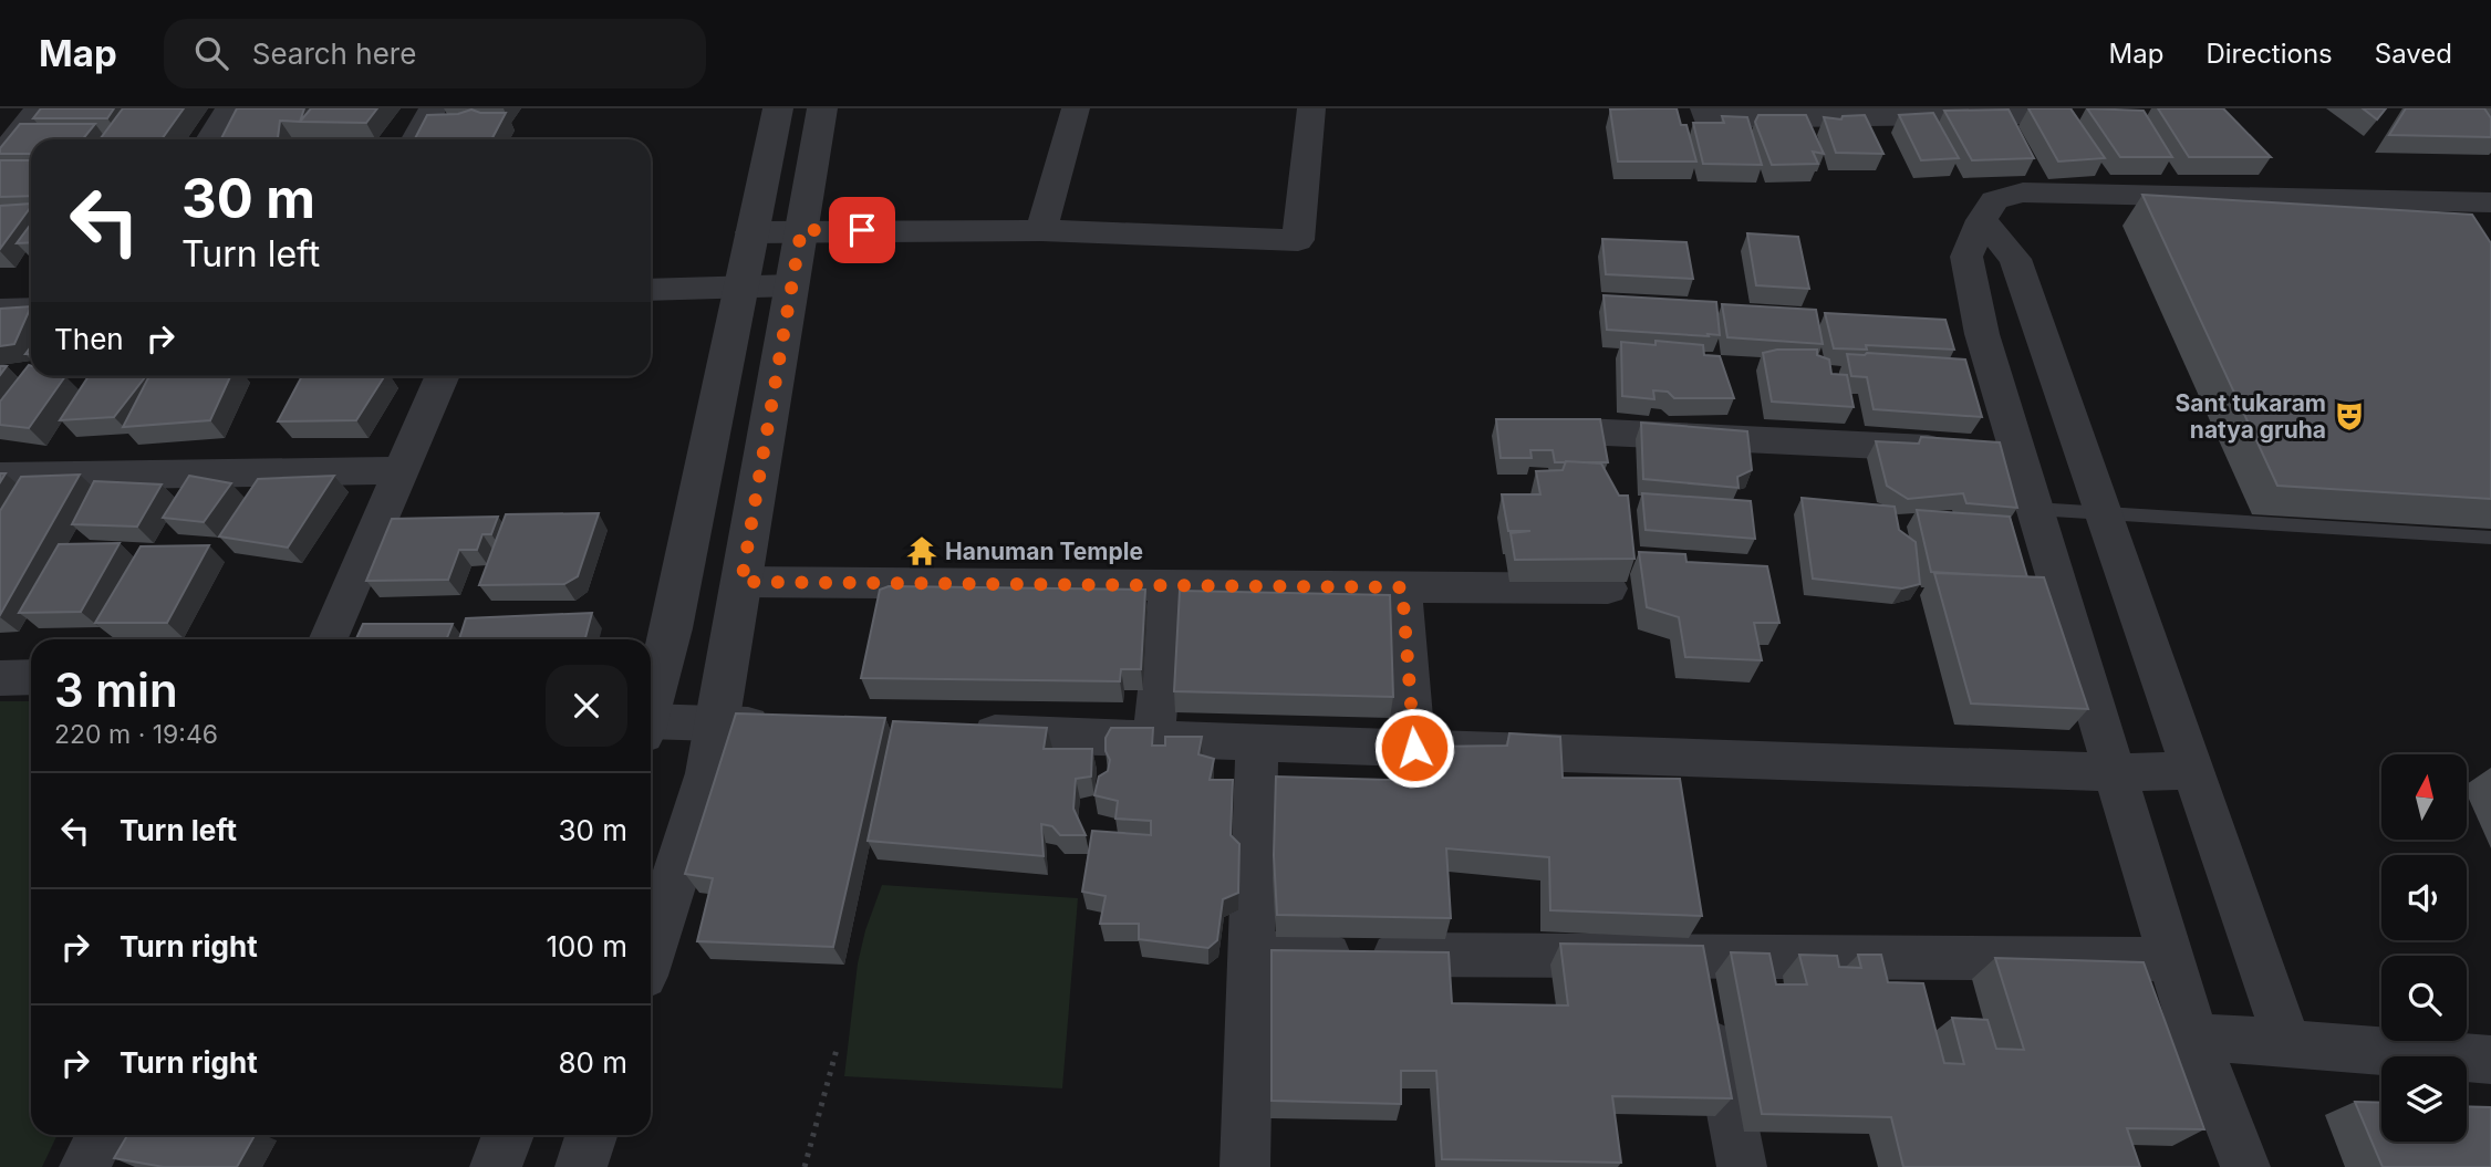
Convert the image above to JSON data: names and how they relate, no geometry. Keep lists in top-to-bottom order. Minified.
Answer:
{"places":{"theatre":["Sant tukaram natya gruha"],"temple":["Hanuman Temple"]},"north":"top","page":{"header":"Map","search":"Search here","nav":["Map","Directions","Saved"],"turn":["30 m","Turn left"],"then":"Then","heading":["3 min","220 m · 19:46"],"list":[{"name":"Turn left","value":"30 m"},{"name":"Turn right","value":"100 m"},{"name":"Turn right","value":"80 m"}]}}
